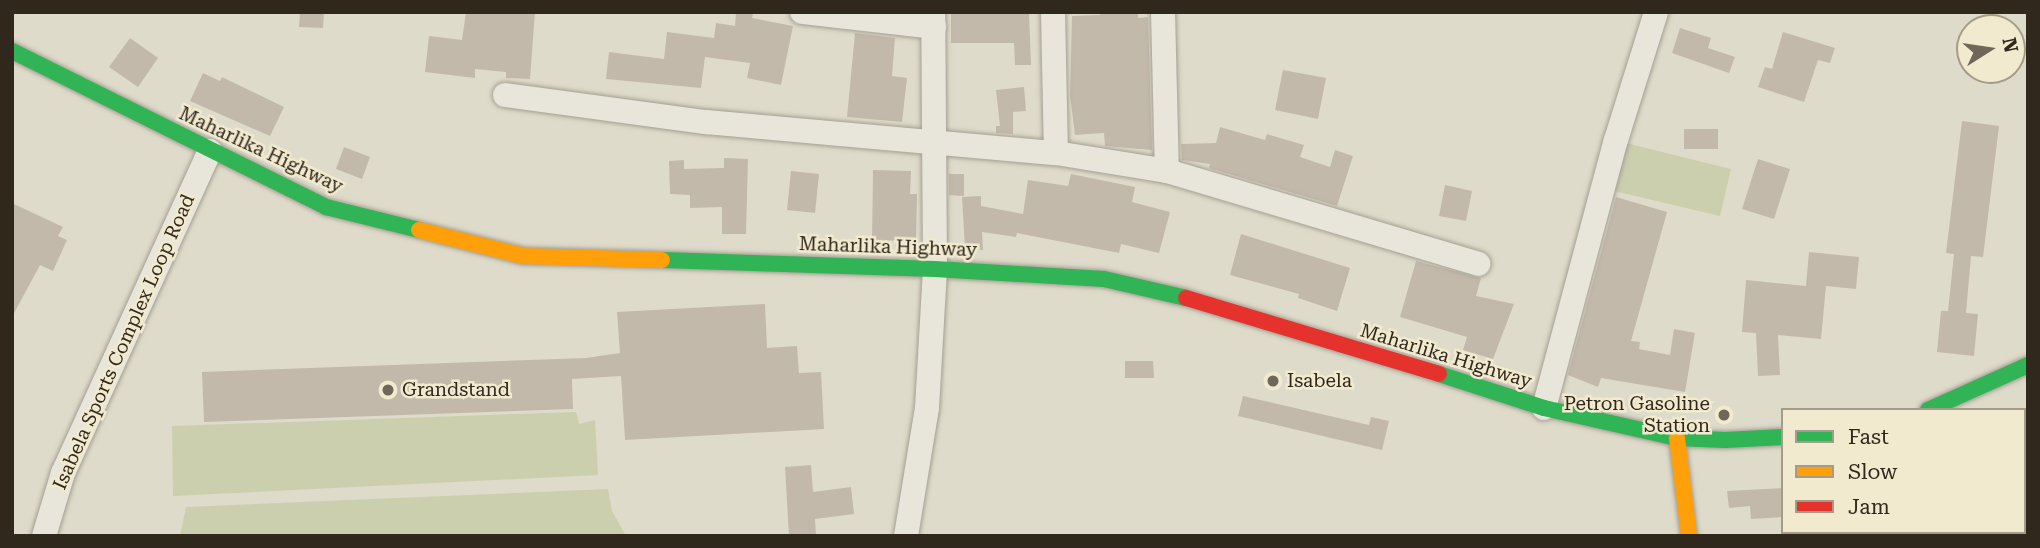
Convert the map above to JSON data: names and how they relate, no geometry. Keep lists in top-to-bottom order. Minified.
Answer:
{"streets":{"main road":["Maharlika Highway"],"street":["Isabela Sports Complex Loop Road"]},"crossings":[["Maharlika Highway","Isabela Sports Complex Loop Road"]],"places":["Isabela","Grandstand","Petron Gasoline Station"],"legend":["Fast","Slow","Jam"],"north":"right"}
